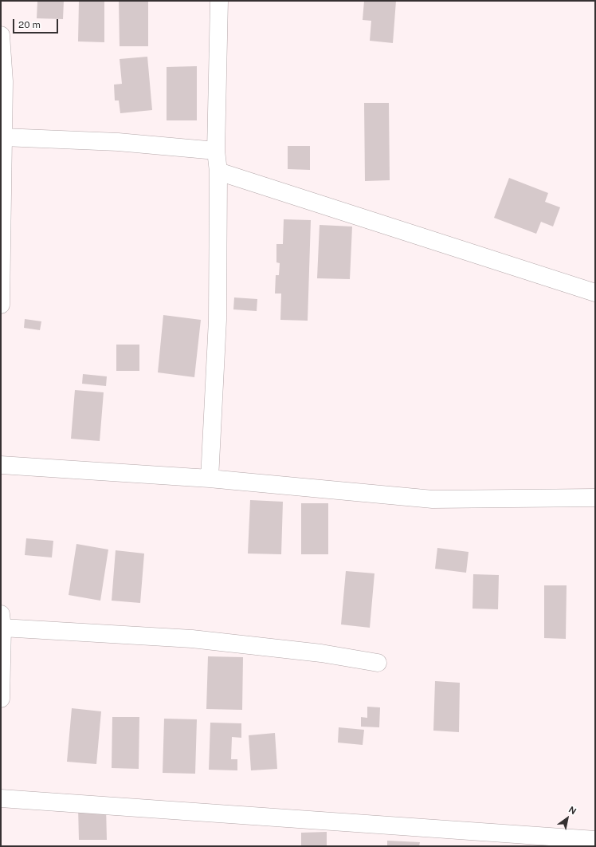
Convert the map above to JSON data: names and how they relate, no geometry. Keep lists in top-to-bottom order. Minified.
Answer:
{"scale_bar":"20 m","north":"top right"}
